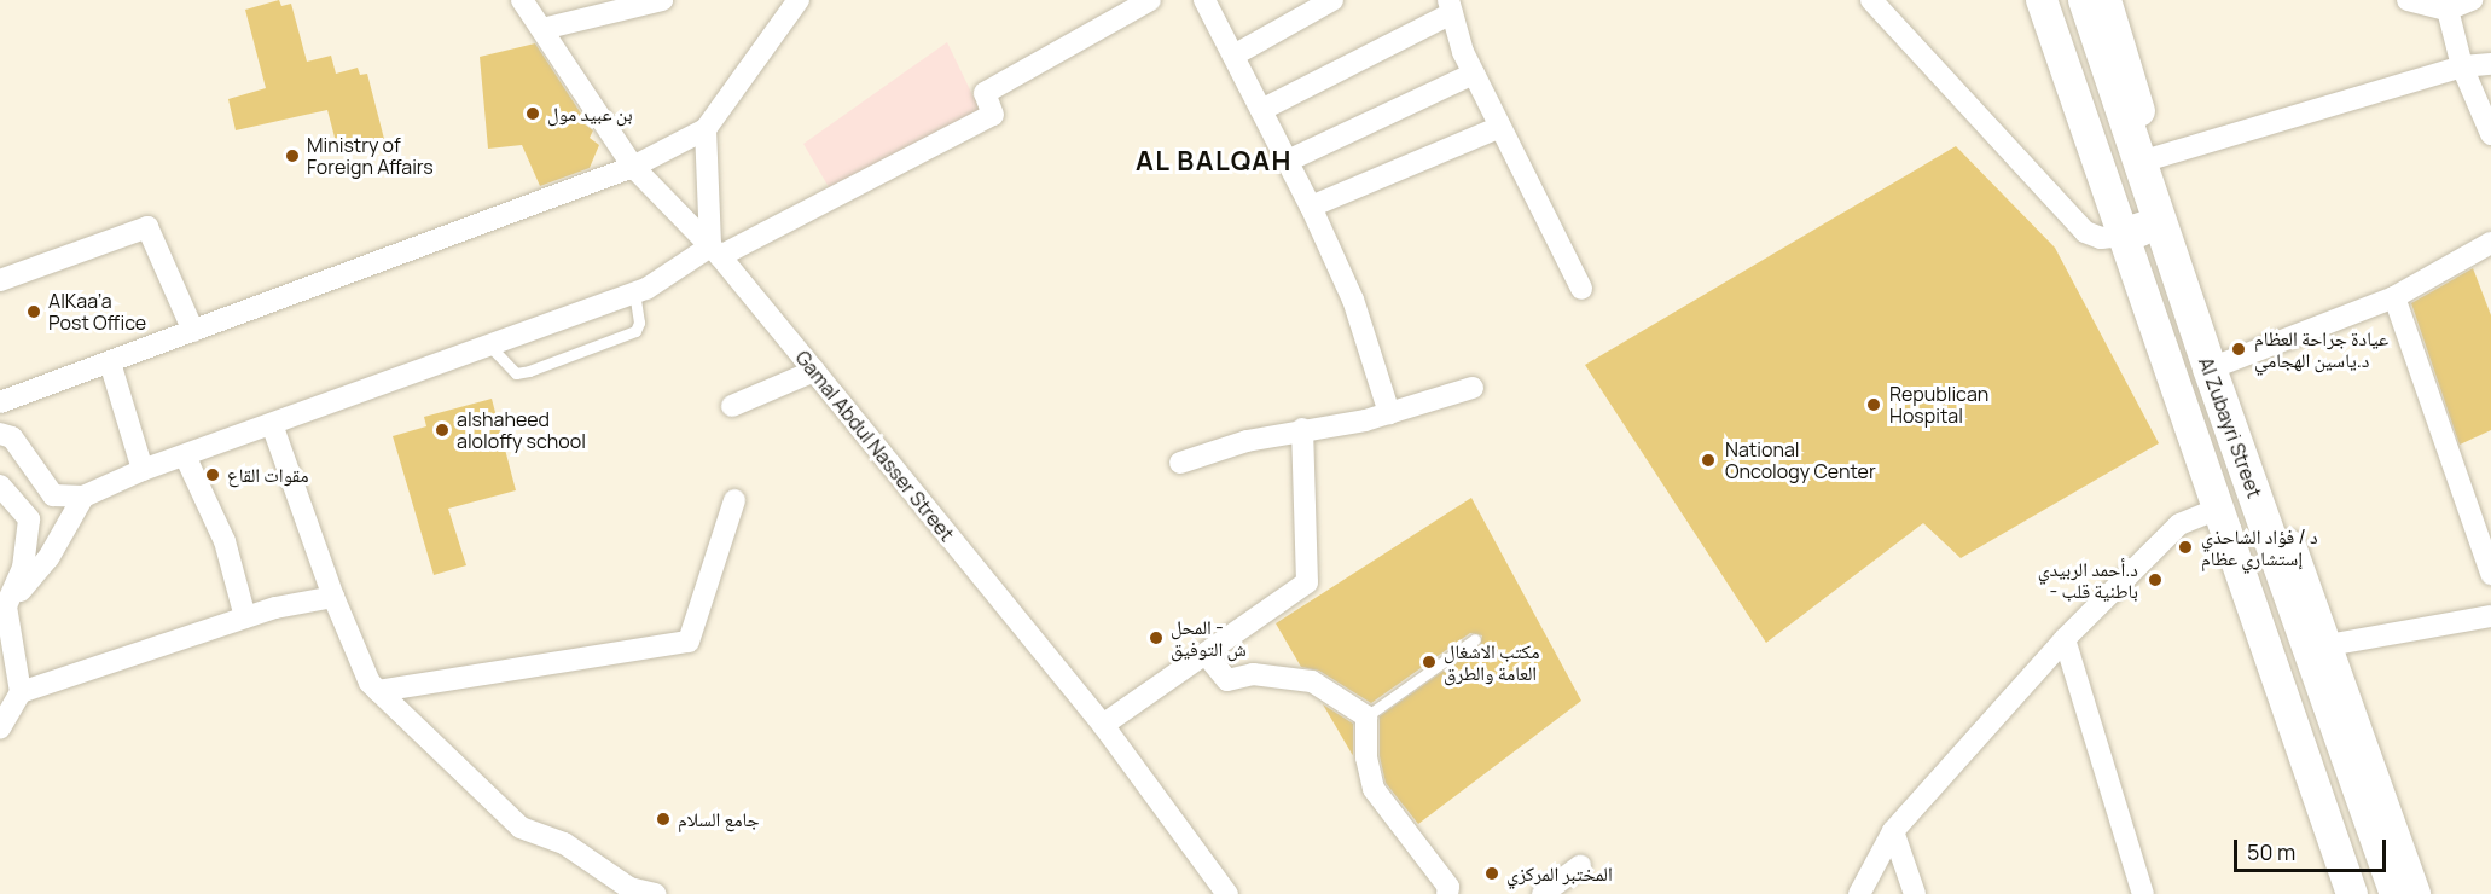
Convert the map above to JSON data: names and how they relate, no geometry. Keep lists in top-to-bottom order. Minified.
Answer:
{"streets":{"main road":["Al Zubayri Street"],"street":["Gamal Abdul Nasser Street"]},"districts":["AL BALQAH"],"places":["بن عبيد مول","Ministry of Foreign Affairs","AlKaa’a Post Office","عيادة جراحة العظام د.ياسين الهجامي","Republican Hospital","alshaheed aloloffy school","National Oncology Center","مقوات القاع","د / فؤاد الشاحذي إستشاري عظام","د.أحمد الربيدي - باطنية قلب","المحل - ش التوفيق","مكتب الاشغال العامة والطرق","جامع السلام","المختبر المركزي"],"scale_bar":"50 m"}
